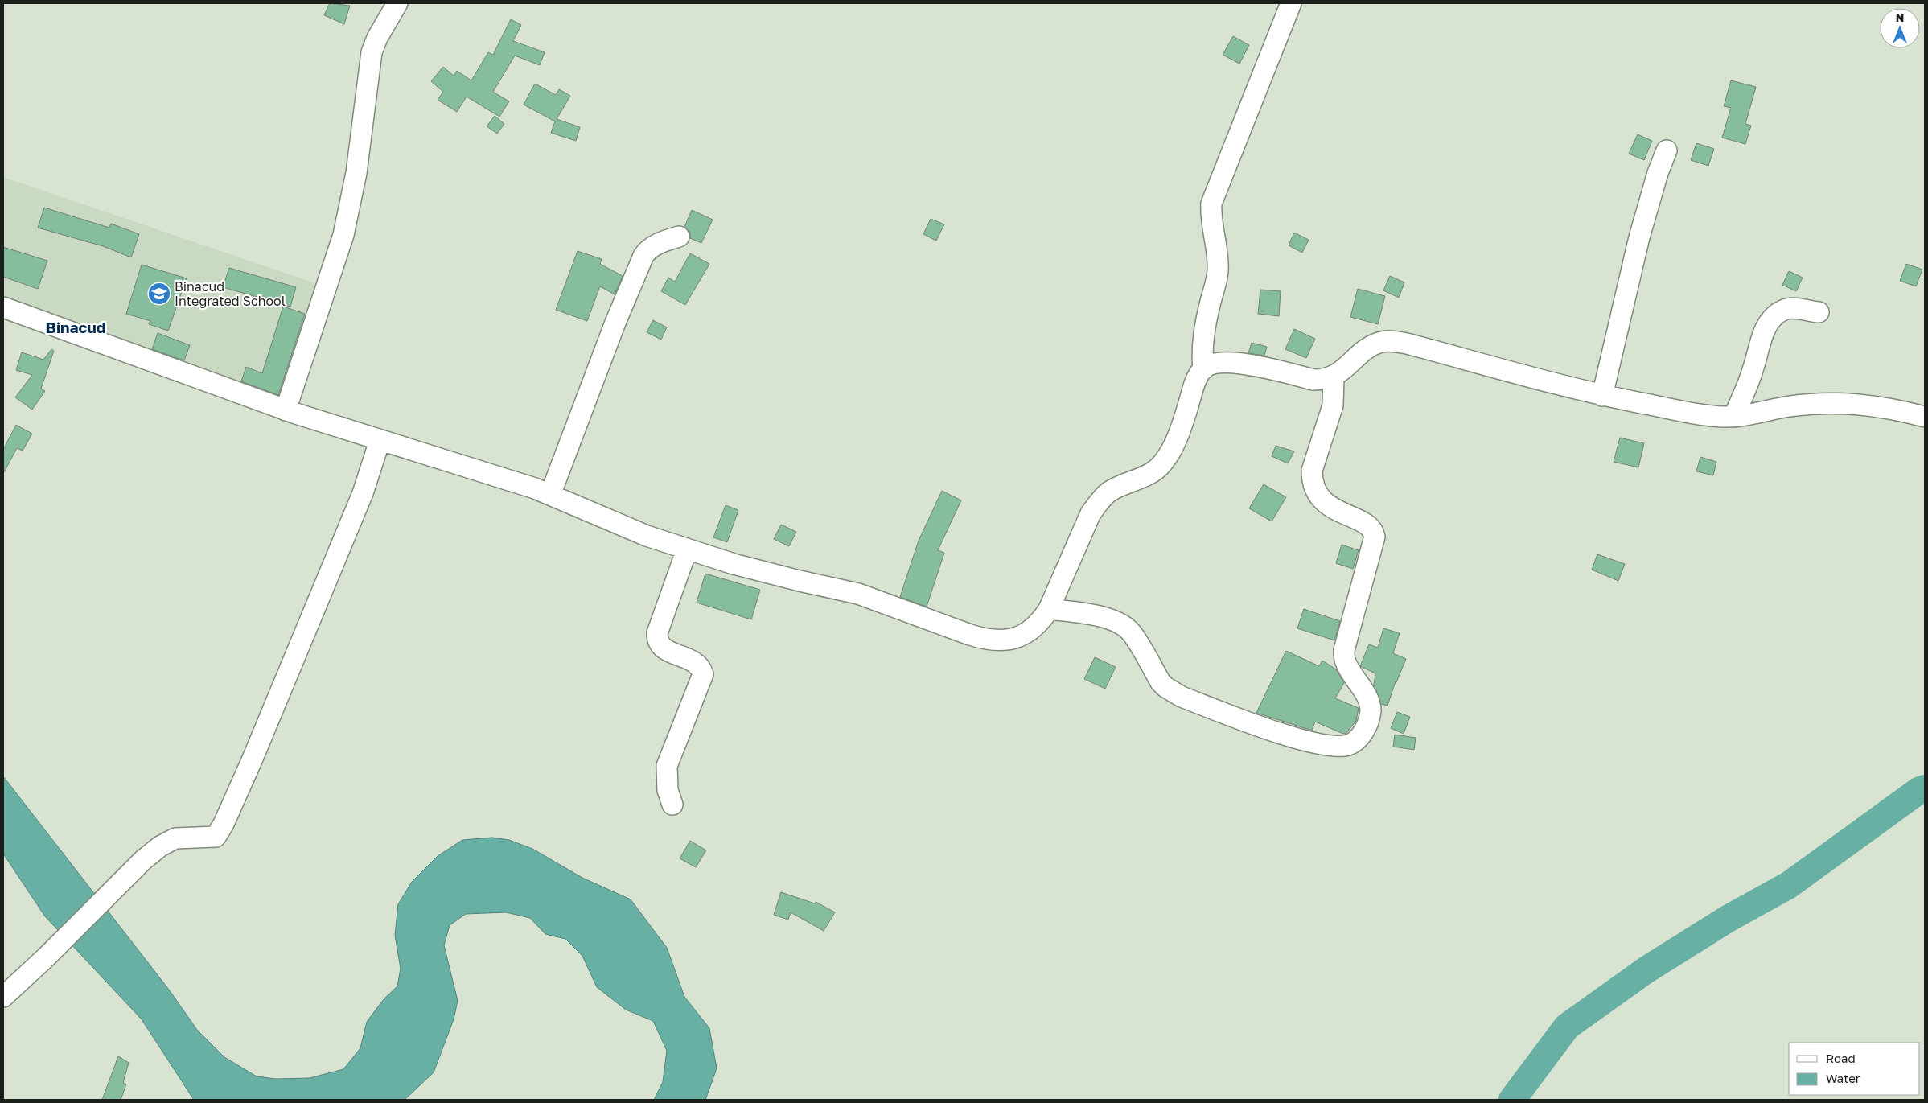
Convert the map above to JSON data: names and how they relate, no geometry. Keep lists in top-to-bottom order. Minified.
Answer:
{"districts":["Binacud"],"places":{"school or university":["Binacud Integrated School"]},"legend":["Road","Water"],"north":"top"}
